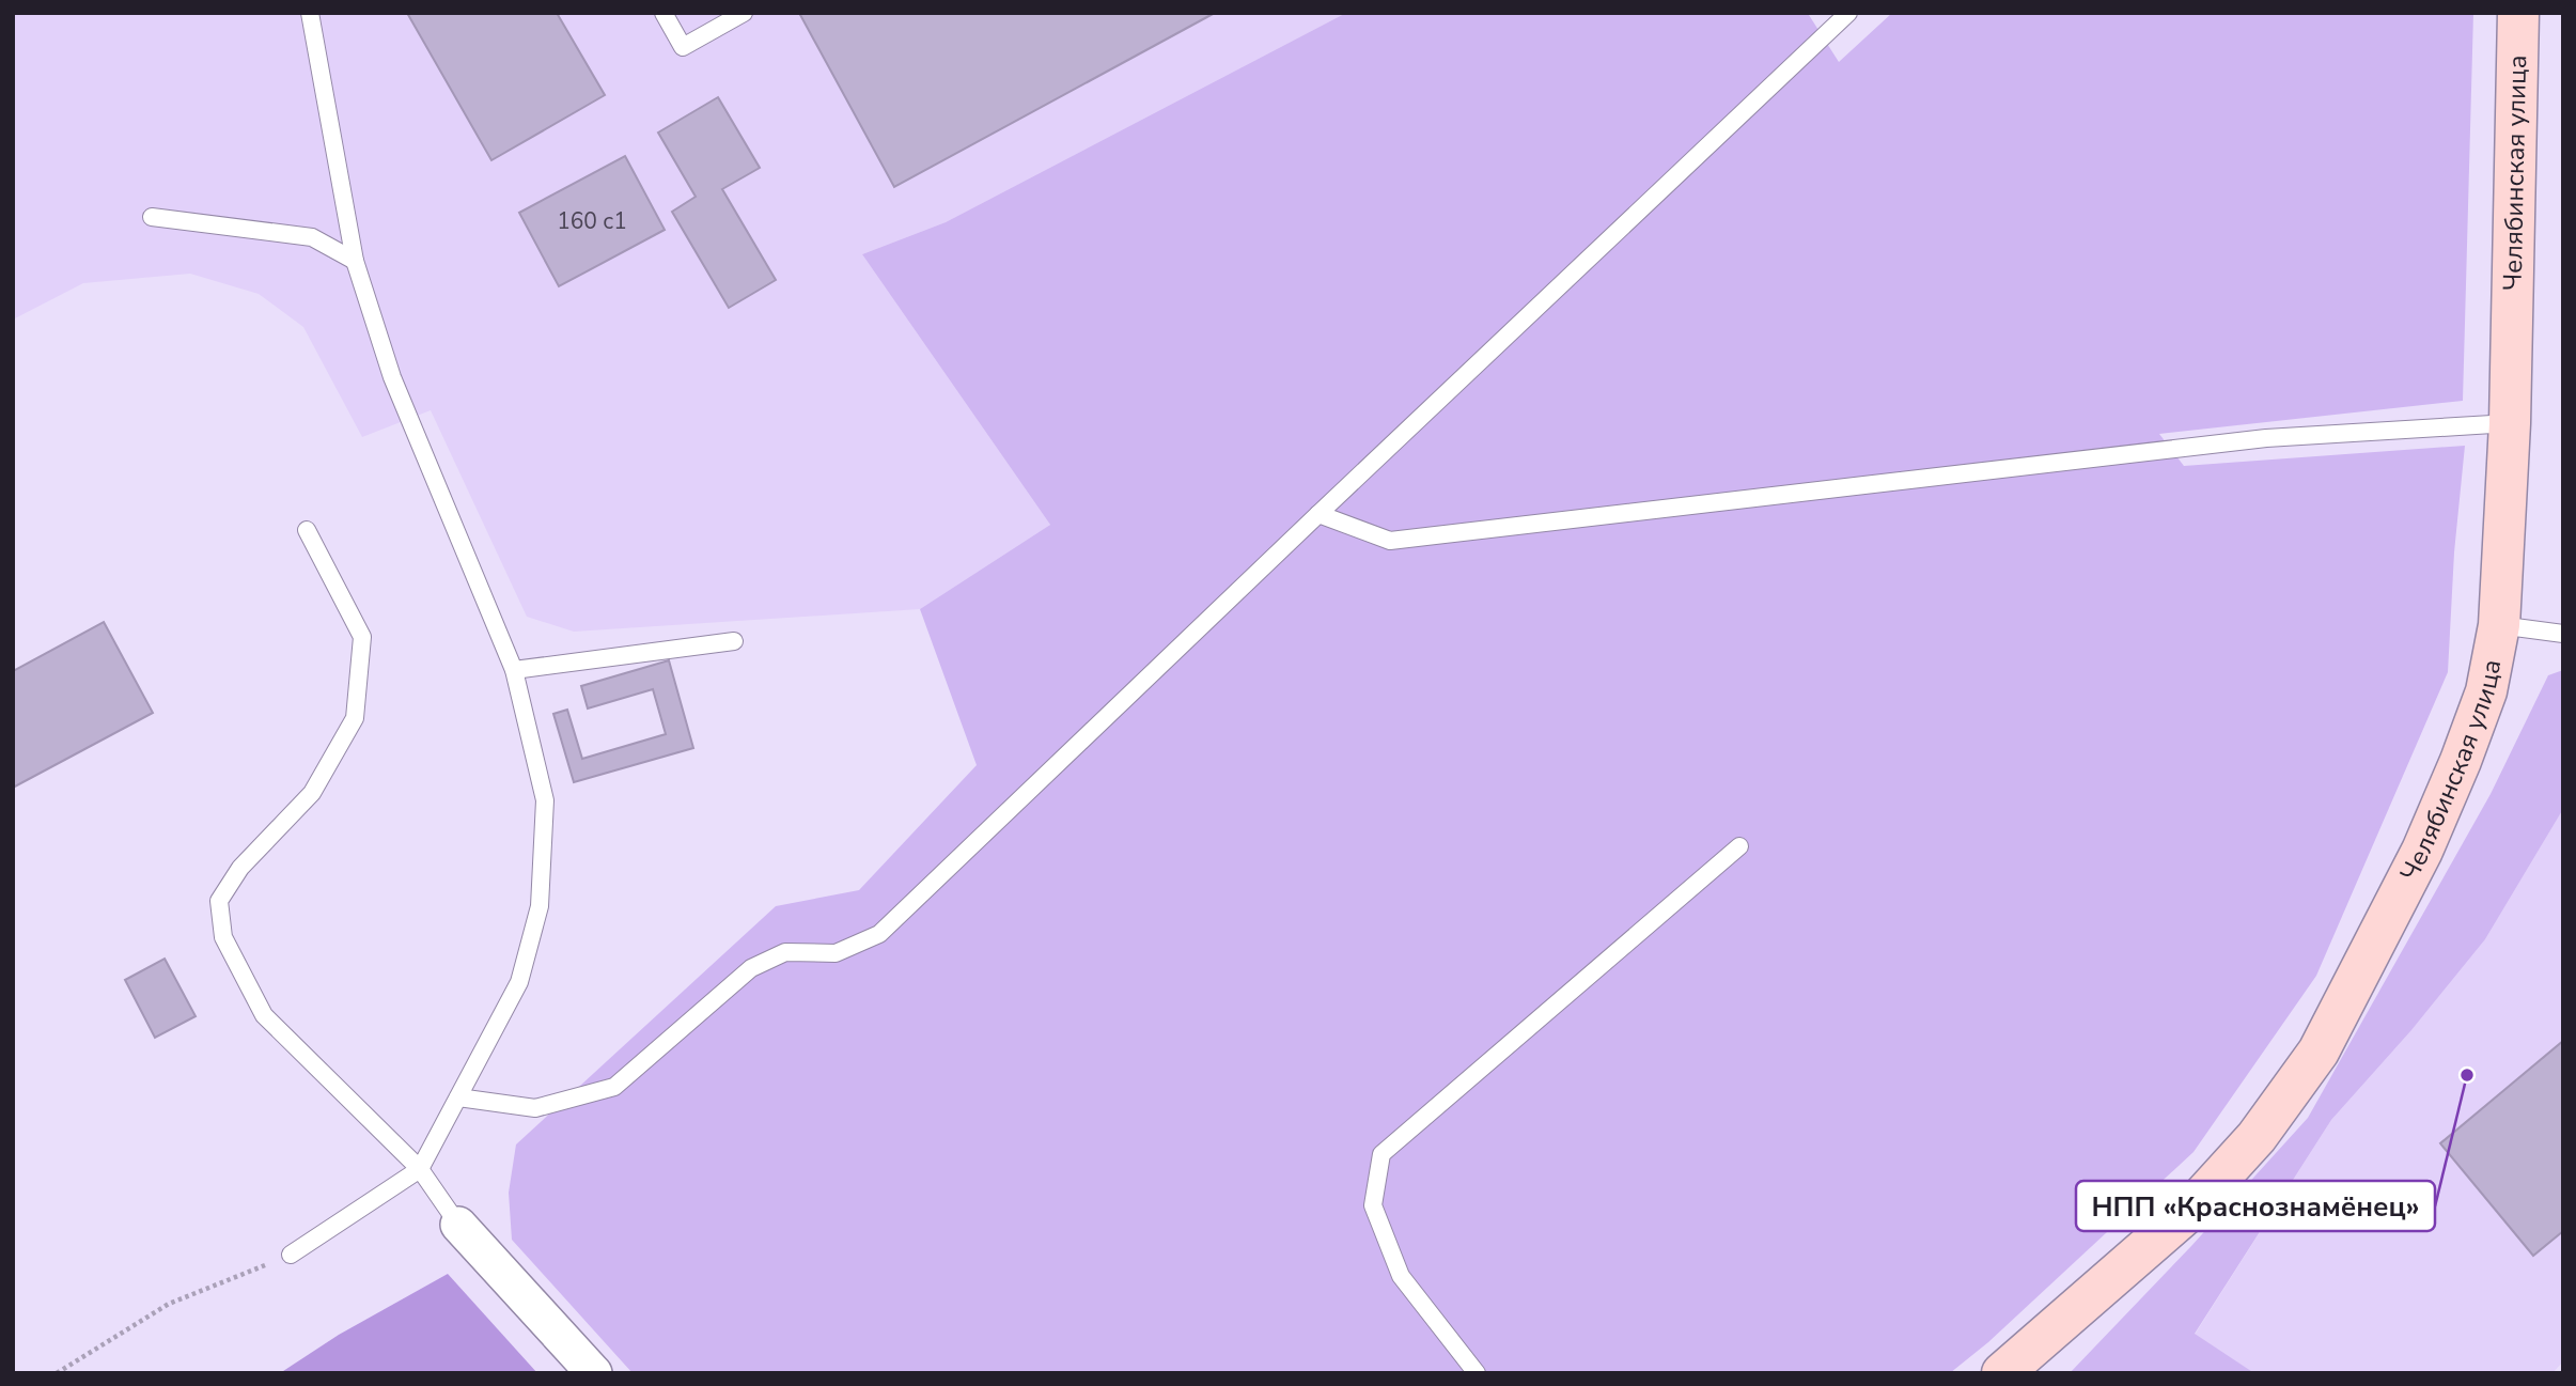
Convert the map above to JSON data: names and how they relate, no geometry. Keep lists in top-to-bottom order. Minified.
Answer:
{"streets":{"street":["Челябинская улица"]},"places":["НПП «Краснознамёнец»"],"house_numbers":["160 с1"]}
